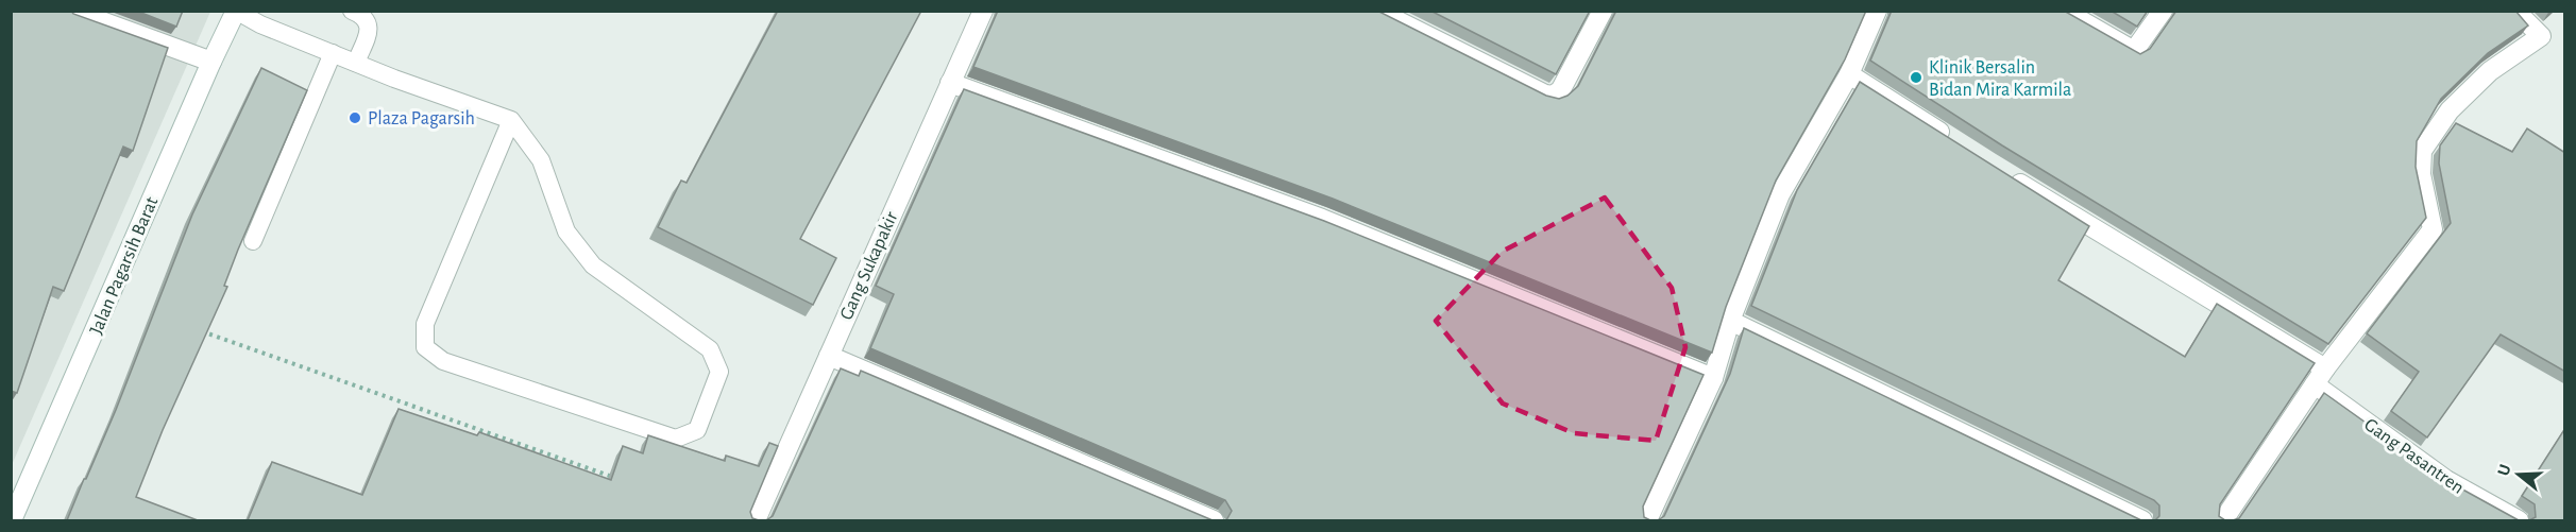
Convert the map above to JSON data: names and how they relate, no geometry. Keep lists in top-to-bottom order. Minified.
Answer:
{"streets":{"street":["Jalan Pagarsih Barat","Gang Sukapakir","Gang Pasantren"]},"places":["Klinik Bersalin Bidan Mira Karmila","Plaza Pagarsih"],"north":"left"}
